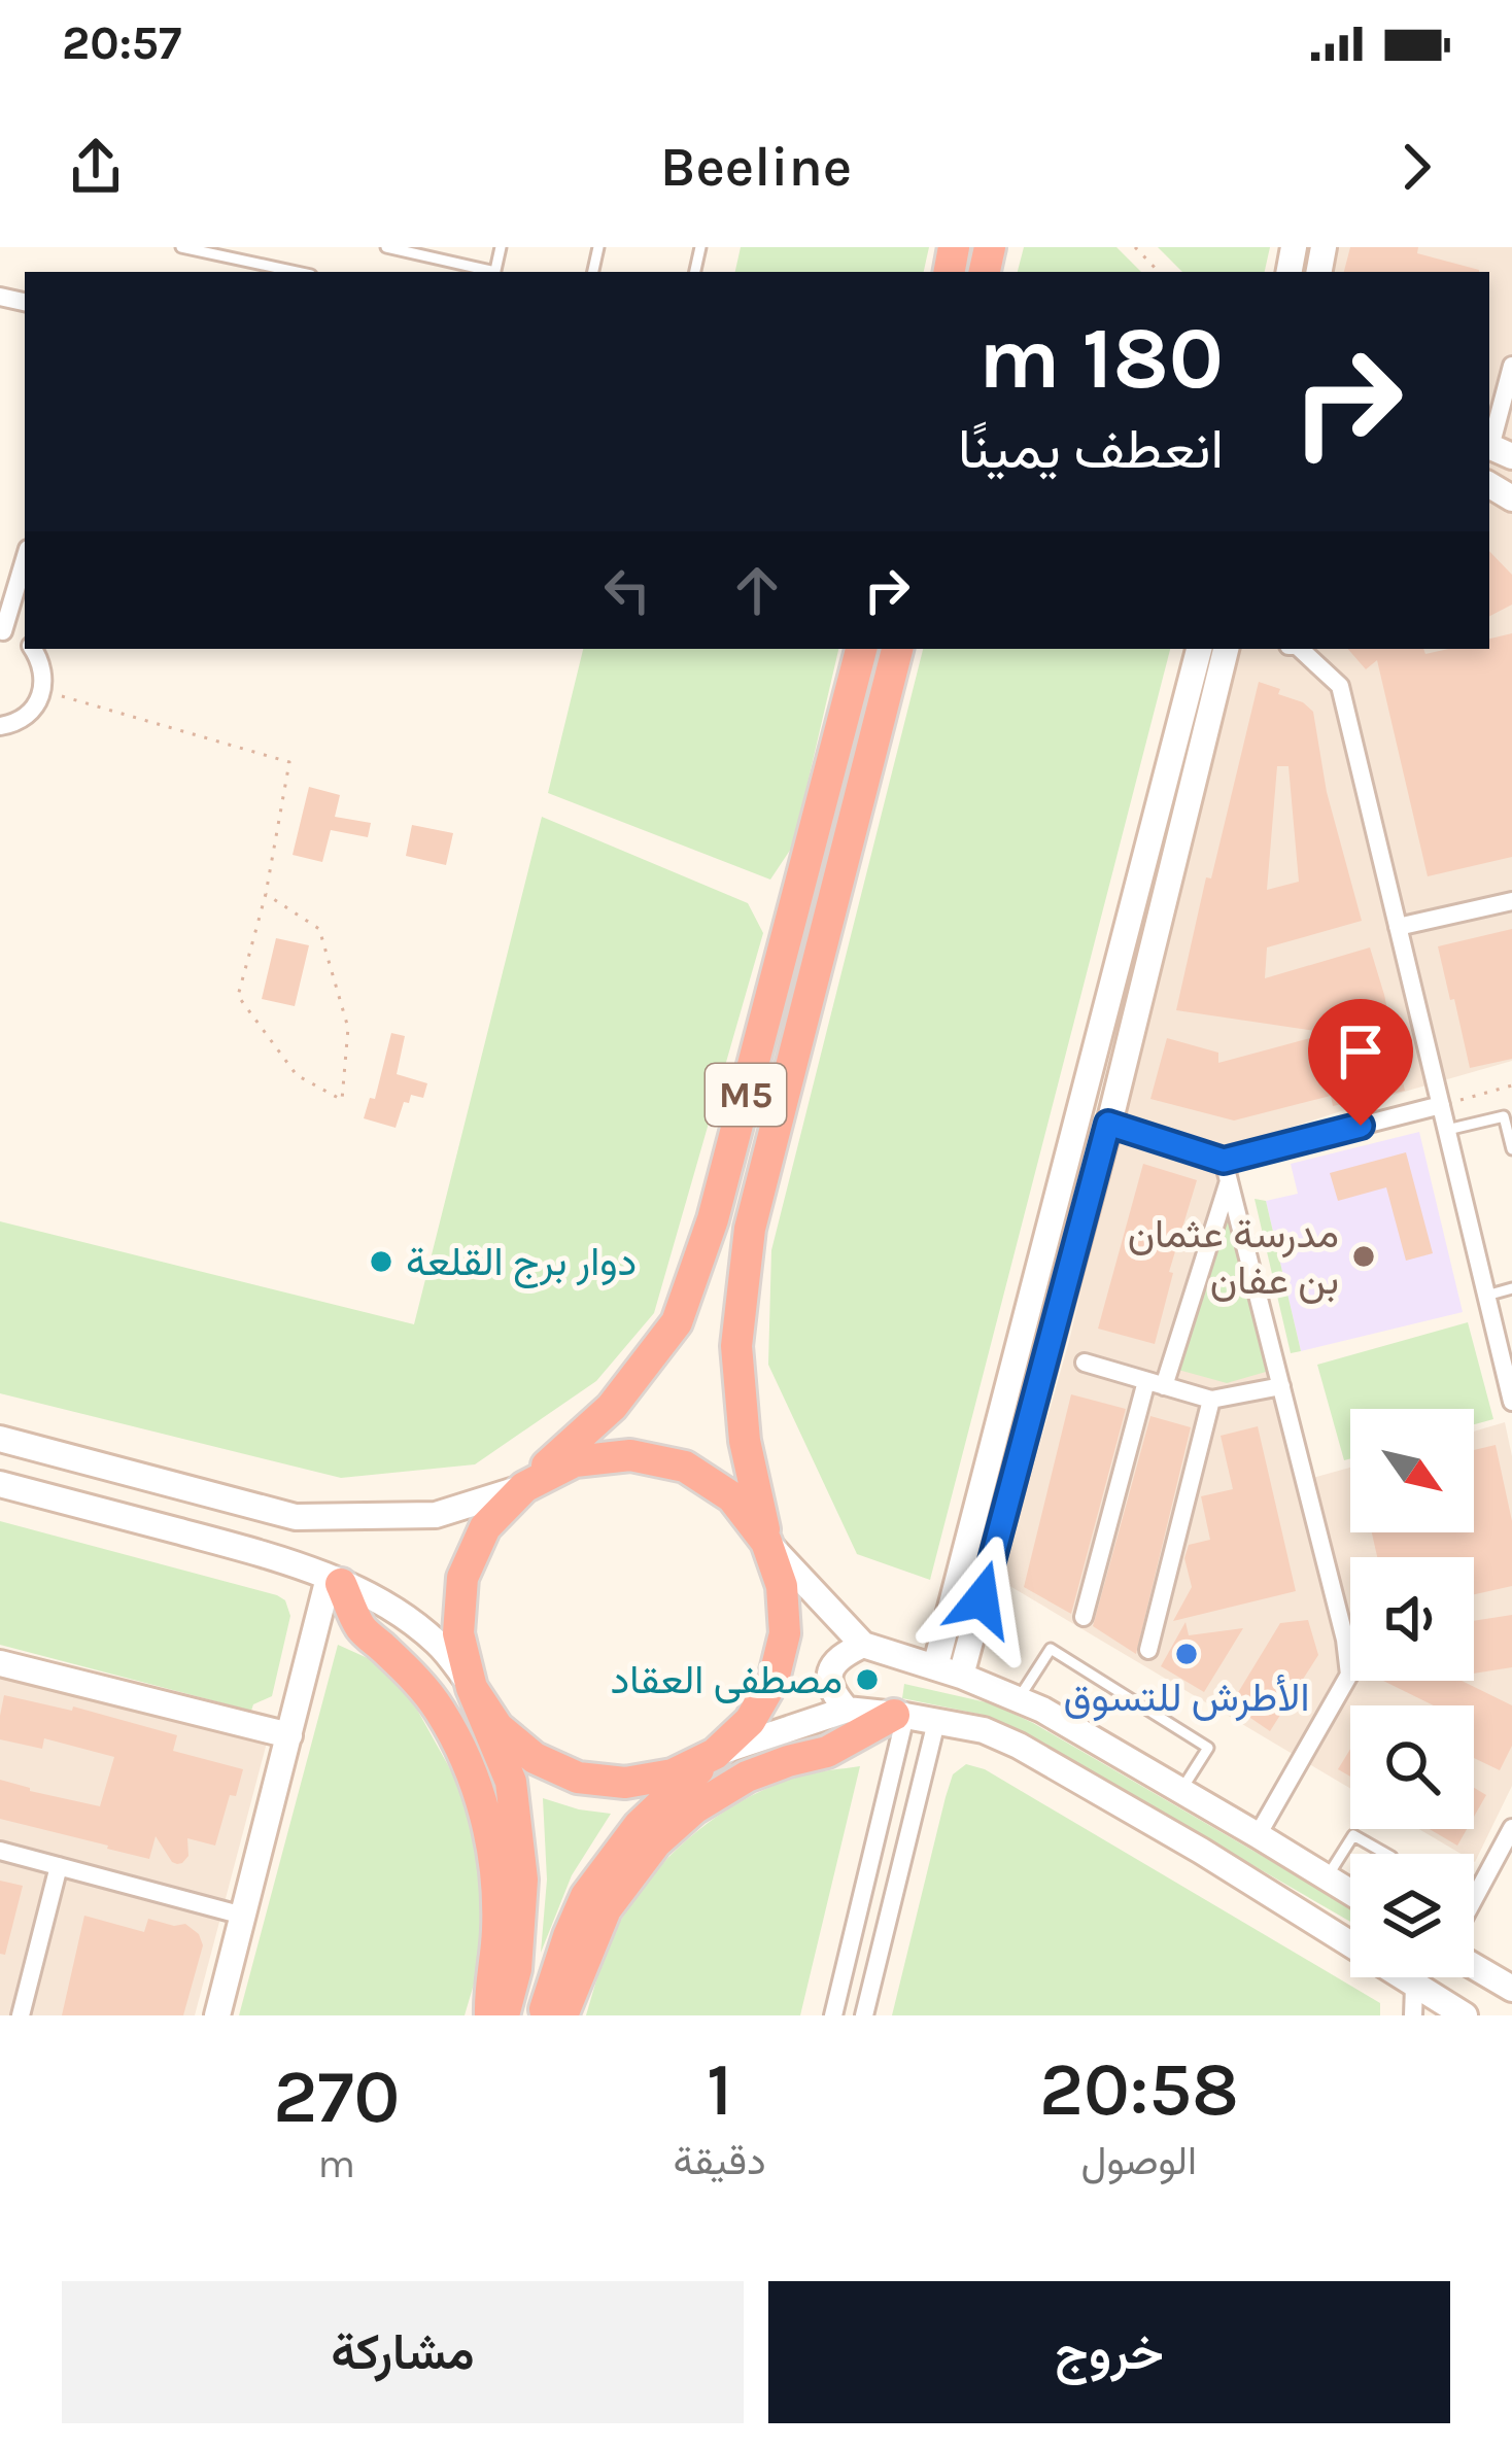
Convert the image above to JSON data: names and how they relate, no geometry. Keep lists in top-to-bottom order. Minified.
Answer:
{"streets":{"highway":["M5"]},"places":["مدرسة عثمان بن عفان","دوار برج القلعة","الأطرش للتسوق","مصطفى العقاد"],"north":"bottom right","page":{"status":"20:57","header":"Beeline","turn":["180 m","انعطف يمينًا"],"eta":["20:58","الوصول","1","دقيقة","270","m"],"buttons":["خروج","مشاركة"]}}
